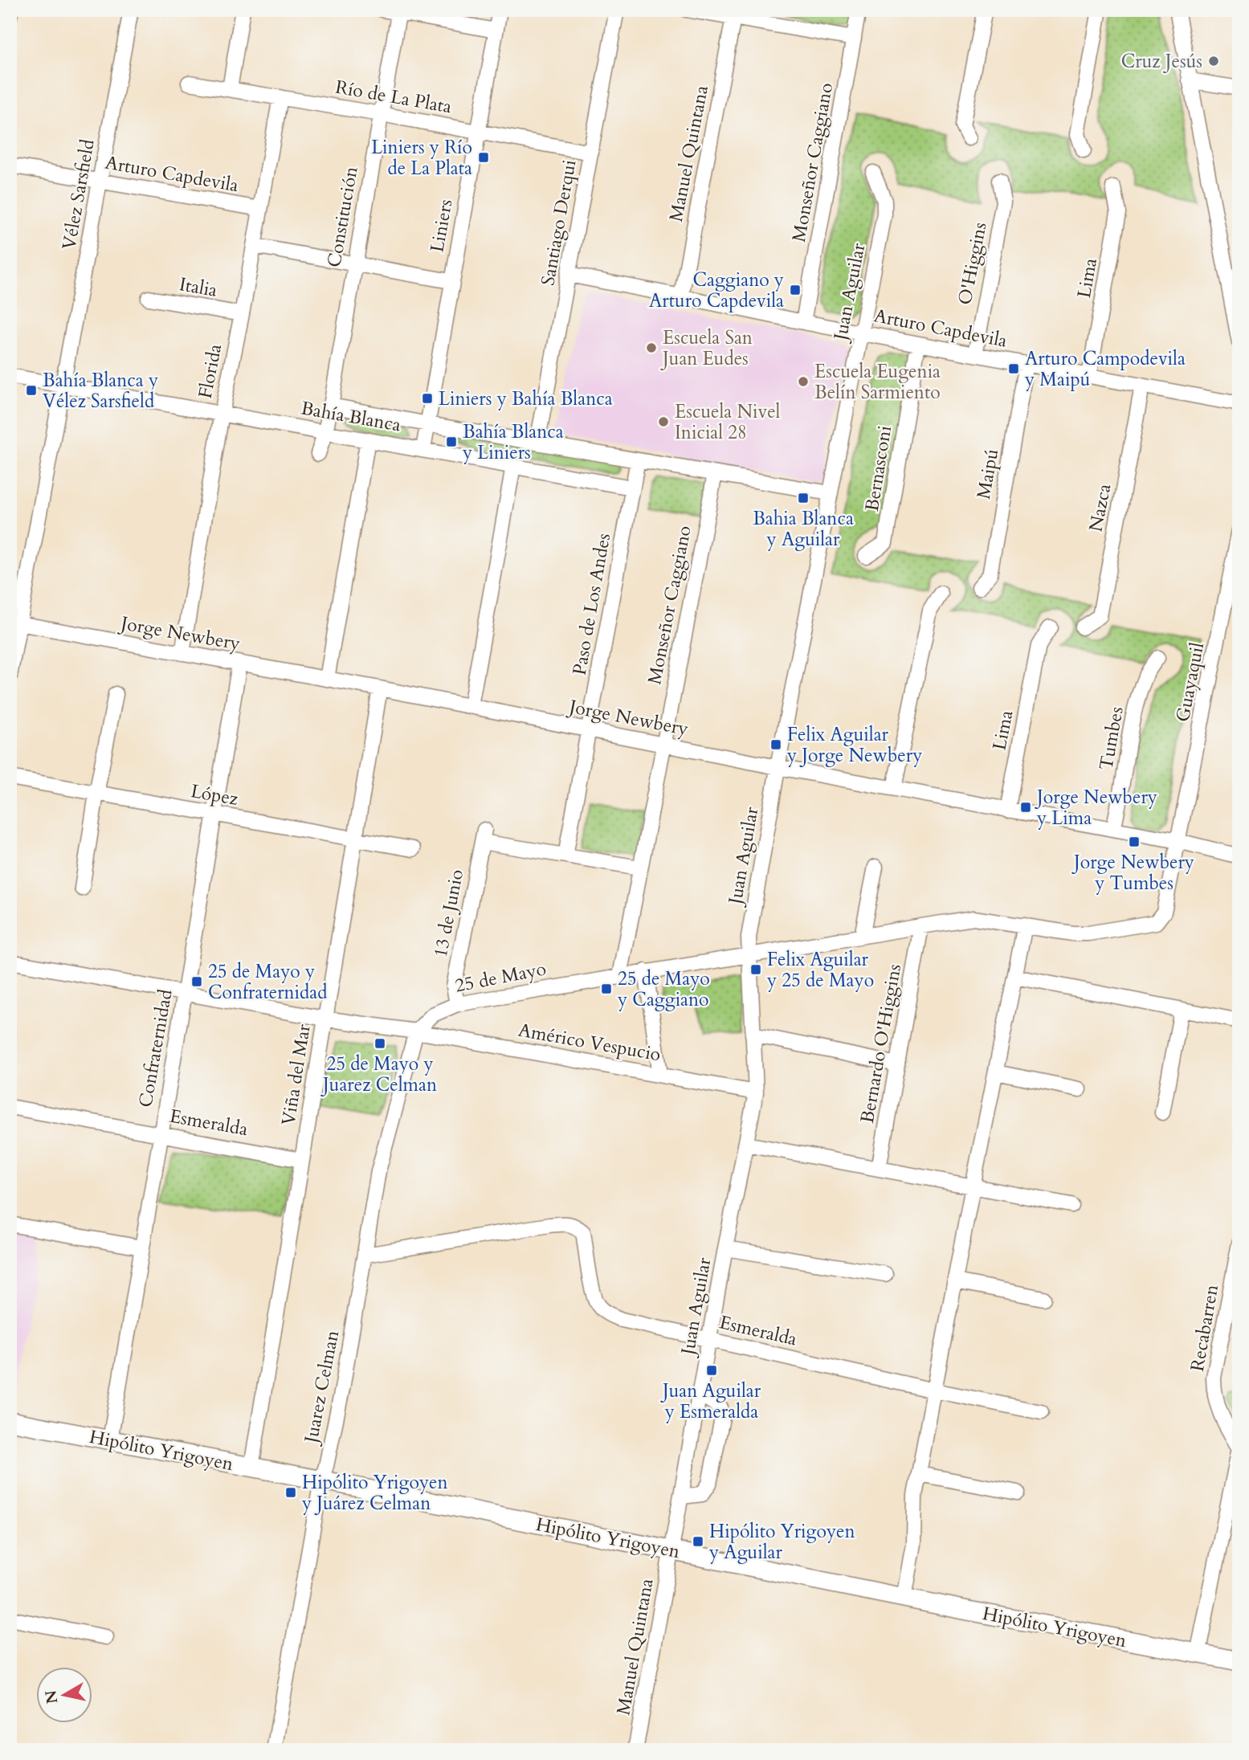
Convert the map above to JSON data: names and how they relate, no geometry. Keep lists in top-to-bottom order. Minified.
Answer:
{"streets":{"main road":["Hipólito Yrigoyen"],"street":["Río de La Plata","Manuel Quintana","Monseñor Caggiano","Arturo Capdevila","Vélez Sarsfield","Constitución","Santiago Derqui","Liniers","O'Higgins","Lima","Italia","Juan Aguilar","Florida","Bahía Blanca","Bernasconi","Maipú","Nazca","Paso de Los Andes","Jorge Newbery","Guayaquil","Tumbes","López","13 de Junio","25 de Mayo","Américo Vespucio","Bernardo O'Higgins","Confraternidad","Viña del Mar","Esmeralda","Recabarren","Juarez Celman"]},"crossings":[["Río de La Plata","Constitución"],["Río de La Plata","Santiago Derqui"],["Río de La Plata","Liniers"],["Río de La Plata","Florida"],["Manuel Quintana","Arturo Capdevila"],["Manuel Quintana","Juan Aguilar"],["Manuel Quintana","Hipólito Yrigoyen"],["Monseñor Caggiano","Arturo Capdevila"],["Monseñor Caggiano","Bahía Blanca"],["Monseñor Caggiano","Jorge Newbery"],["Monseñor Caggiano","25 de Mayo"],["Arturo Capdevila","Vélez Sarsfield"],["Arturo Capdevila","Santiago Derqui"],["Arturo Capdevila","O'Higgins"],["Arturo Capdevila","Lima"],["Arturo Capdevila","Juan Aguilar"],["Arturo Capdevila","Florida"],["Arturo Capdevila","Bernasconi"],["Arturo Capdevila","Maipú"],["Arturo Capdevila","Nazca"],["Vélez Sarsfield","Bahía Blanca"],["Vélez Sarsfield","Jorge Newbery"],["Constitución","Bahía Blanca"],["Santiago Derqui","Bahía Blanca"],["Liniers","Bahía Blanca"],["Lima","Jorge Newbery"],["Italia","Florida"],["Juan Aguilar","Bahía Blanca"],["Juan Aguilar","Jorge Newbery"],["Juan Aguilar","25 de Mayo"],["Juan Aguilar","Américo Vespucio"],["Juan Aguilar","Esmeralda"],["Juan Aguilar","Hipólito Yrigoyen"],["Florida","Bahía Blanca"],["Florida","Jorge Newbery"],["Bahía Blanca","Paso de Los Andes"],["Paso de Los Andes","Jorge Newbery"],["Paso de Los Andes","13 de Junio"],["Jorge Newbery","Guayaquil"],["Jorge Newbery","Tumbes"],["Jorge Newbery","Confraternidad"],["Jorge Newbery","Viña del Mar"],["Guayaquil","25 de Mayo"],["López","Confraternidad"],["López","Viña del Mar"],["13 de Junio","25 de Mayo"],["25 de Mayo","Américo Vespucio"],["25 de Mayo","Bernardo O'Higgins"],["25 de Mayo","Juarez Celman"],["Américo Vespucio","Juarez Celman"],["Confraternidad","Esmeralda"],["Confraternidad","Hipólito Yrigoyen"],["Viña del Mar","Esmeralda"],["Viña del Mar","Hipólito Yrigoyen"],["Esmeralda","Juarez Celman"],["Recabarren","Hipólito Yrigoyen"],["Juarez Celman","Hipólito Yrigoyen"]],"places":{"other":["Cruz Jesús","Escuela San Juan Eudes","Escuela Eugenia Belín Sarmiento","Escuela Nivel Inicial 28"],"transit":["Liniers y Río de La Plata","Caggiano y Arturo Capdevila","Arturo Campodevila y Maipú","Bahía Blanca y Vélez Sarsfield","Liniers y Bahía Blanca","Bahía Blanca y Liniers","Bahia Blanca y Aguilar","Felix Aguilar y Jorge Newbery","Jorge Newbery y Lima","Jorge Newbery y Tumbes","Felix Aguilar y 25 de Mayo","25 de Mayo y Confraternidad","25 de Mayo y Caggiano","25 de Mayo y Juarez Celman","Juan Aguilar y Esmeralda","Hipólito Yrigoyen y Juárez Celman","Hipólito Yrigoyen y Aguilar"]},"north":"left"}
